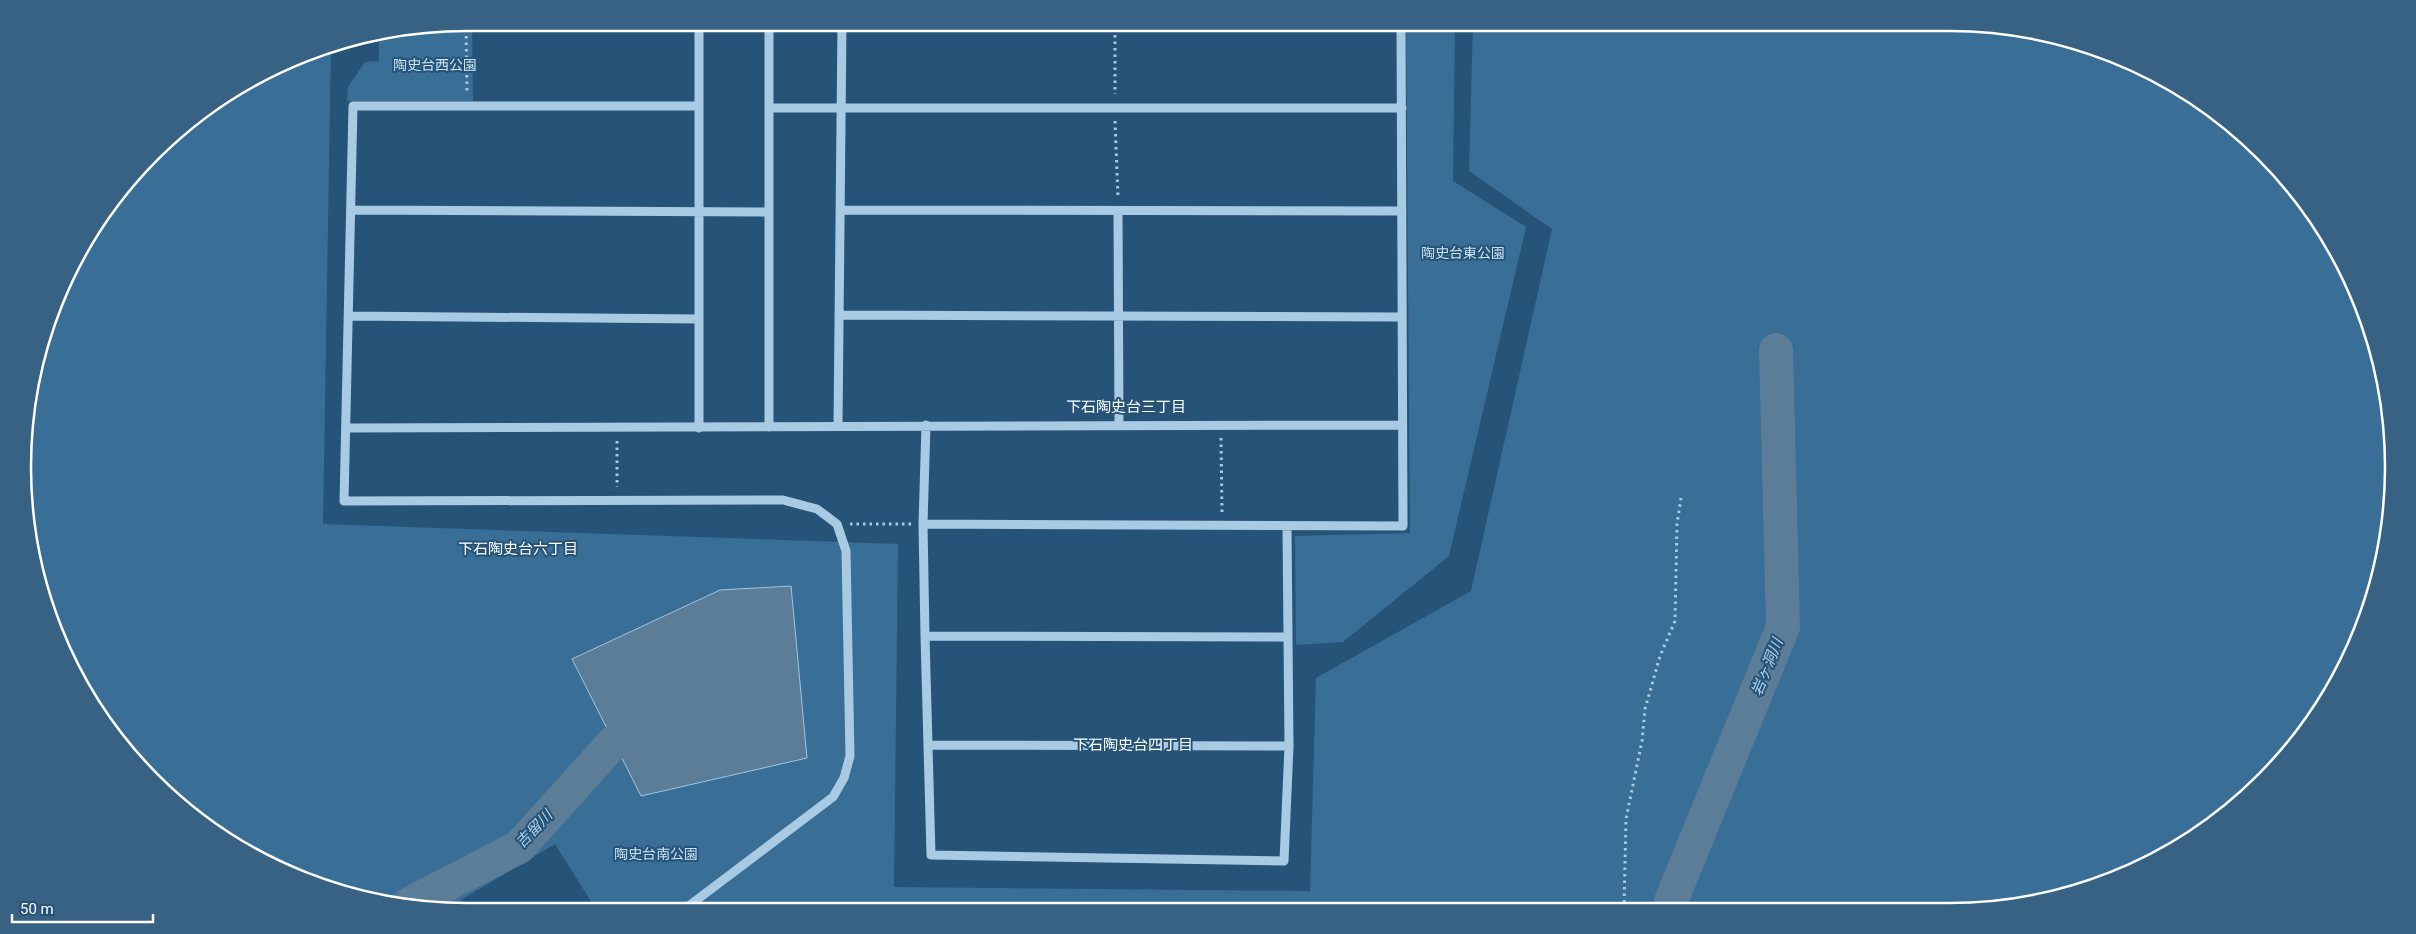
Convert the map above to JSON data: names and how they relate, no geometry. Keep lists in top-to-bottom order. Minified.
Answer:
{"districts":["下石陶史台三丁目","下石陶史台六丁目","下石陶史台四丁目"],"water":["岩ヶ洞川","吉留川"],"parks":["陶史台西公園","陶史台東公園","陶史台南公園"],"scale_bar":"50 m"}
